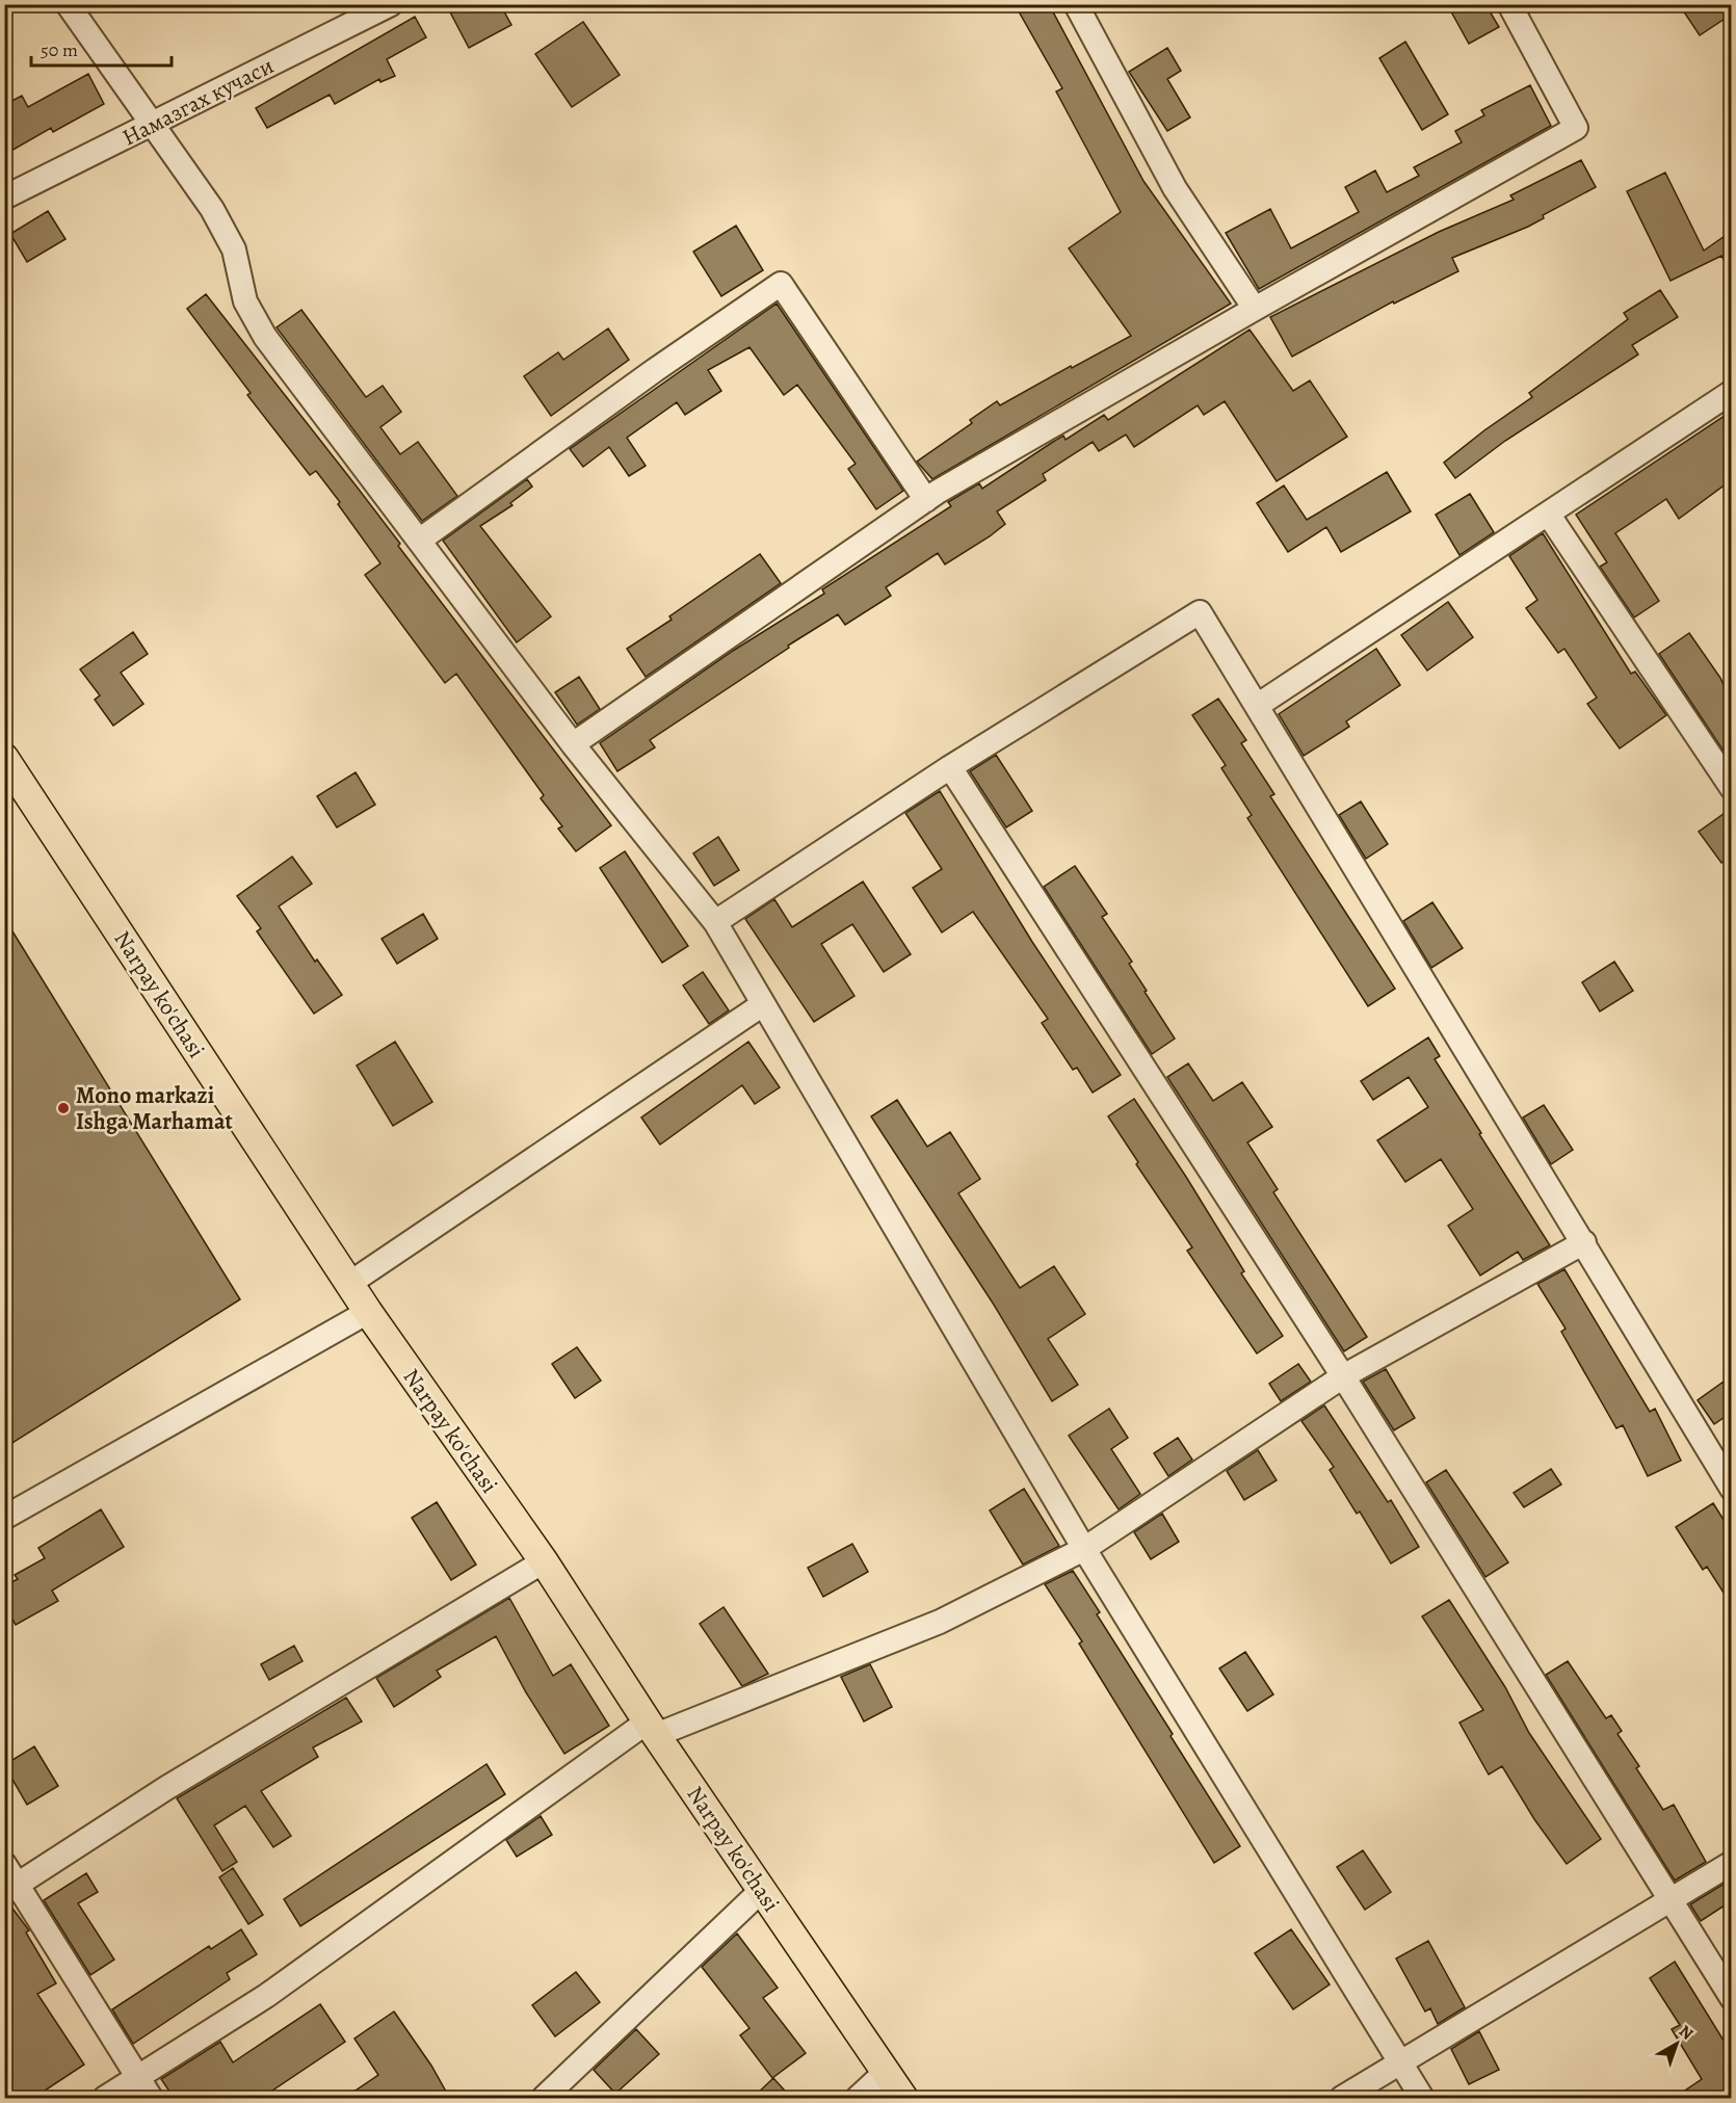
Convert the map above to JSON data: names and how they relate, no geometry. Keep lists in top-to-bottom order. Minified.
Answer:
{"streets":{"main road":["Narpay ko'chasi"],"street":["Намазгах кучаси"]},"places":["Mono markazi Ishga Marhamat"],"scale_bar":"50 m","north":"top right"}
